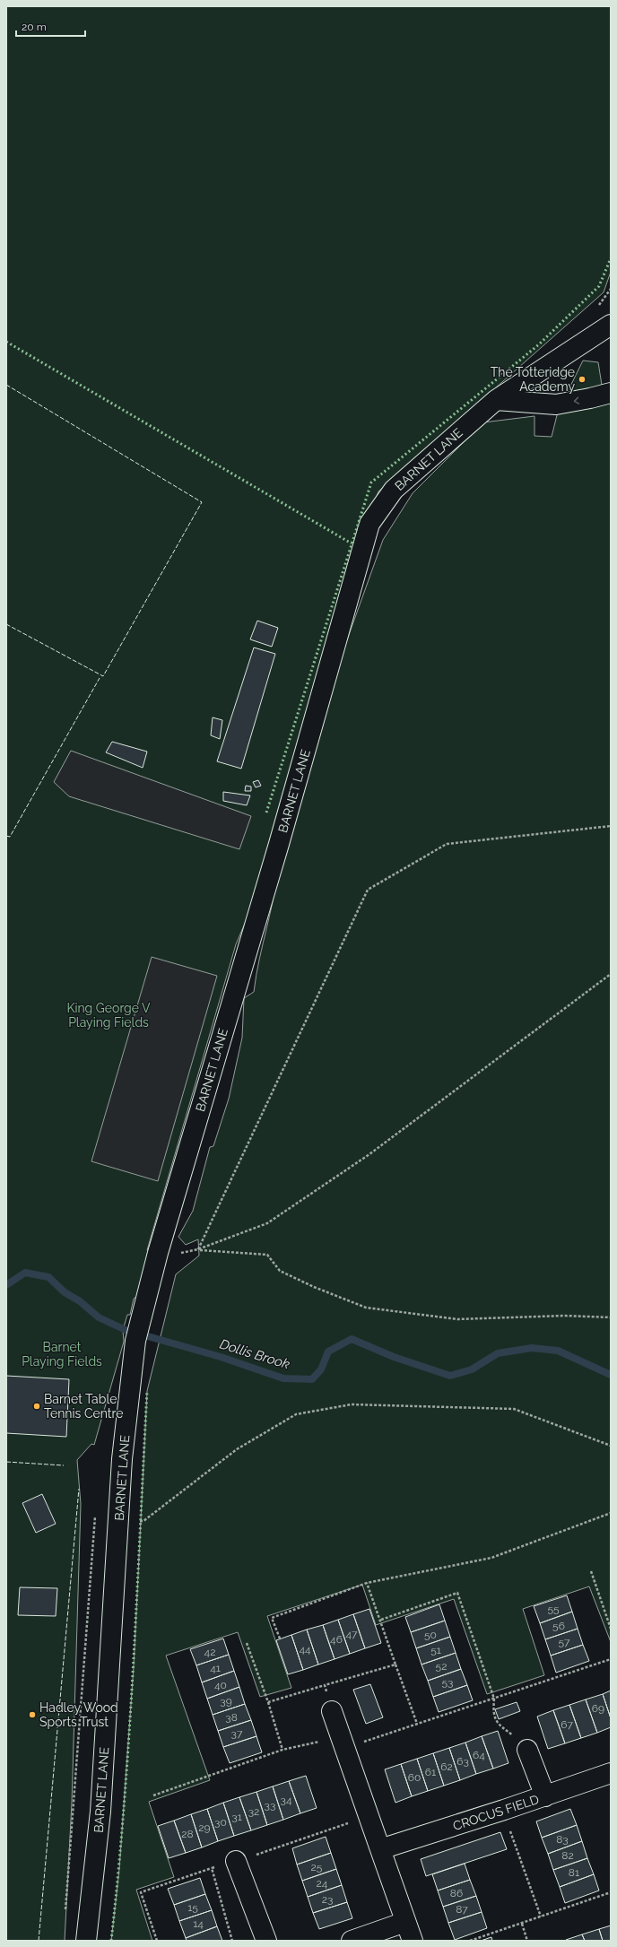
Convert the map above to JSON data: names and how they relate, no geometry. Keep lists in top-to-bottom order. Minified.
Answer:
{"streets":{"street":["BARNET LANE","CROCUS FIELD"]},"water":["Dollis Brook"],"parks":["King George V Playing Fields","Barnet Playing Fields"],"places":["The Totteridge Academy","Barnet Table Tennis Centre","Hadley Wood Sports Trust"],"house_numbers":["55","56","47","50","46","57","44","51","42","52","41","53","40","39","69","38","67","37","64","63","62","61","60","34","33","32","31","30","29","28","83","82","25","81","24","86","23","15","87","14"],"scale_bar":"20 m"}
